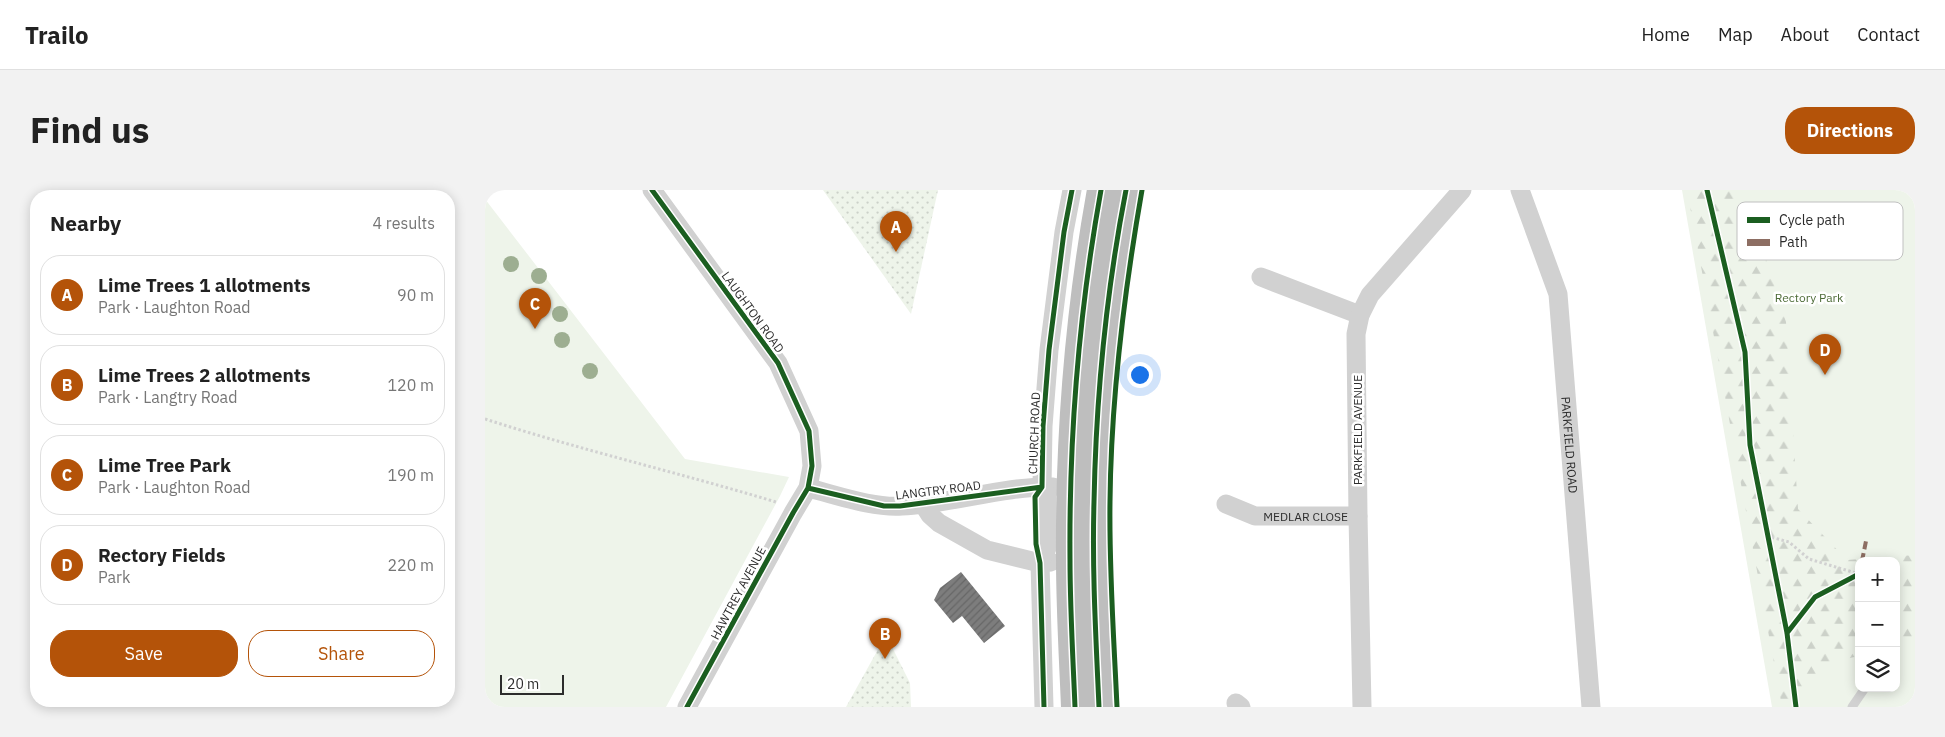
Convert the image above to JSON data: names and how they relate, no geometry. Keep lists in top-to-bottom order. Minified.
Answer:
{"streets":{"street":["LAUGHTON ROAD","PARKFIELD AVENUE","CHURCH ROAD","PARKFIELD ROAD","LANGTRY ROAD","MEDLAR CLOSE","HAWTREY AVENUE"]},"crossings":[["LAUGHTON ROAD","LANGTRY ROAD"],["LAUGHTON ROAD","HAWTREY AVENUE"],["PARKFIELD AVENUE","MEDLAR CLOSE"],["CHURCH ROAD","LANGTRY ROAD"],["LANGTRY ROAD","HAWTREY AVENUE"]],"parks":["Rectory Park"],"legend":["Cycle path","Path"],"scale_bar":"20 m","page":{"header":"Trailo","nav":["Home","Map","About","Contact"],"title":"Find us","buttons":["Directions",["Save","Share"]],"heading":["Nearby","4 results"],"pins":["A","C","D","B"],"list":[{"mark":"A","name":"Lime Trees 1 allotments","note":"Park · Laughton Road","value":"90 m"},{"mark":"B","name":"Lime Trees 2 allotments","note":"Park · Langtry Road","value":"120 m"},{"mark":"C","name":"Lime Tree Park","note":"Park · Laughton Road","value":"190 m"},{"mark":"D","name":"Rectory Fields","note":"Park","value":"220 m"}],"map_buttons":["+","−"],"scale":"20 m"}}
